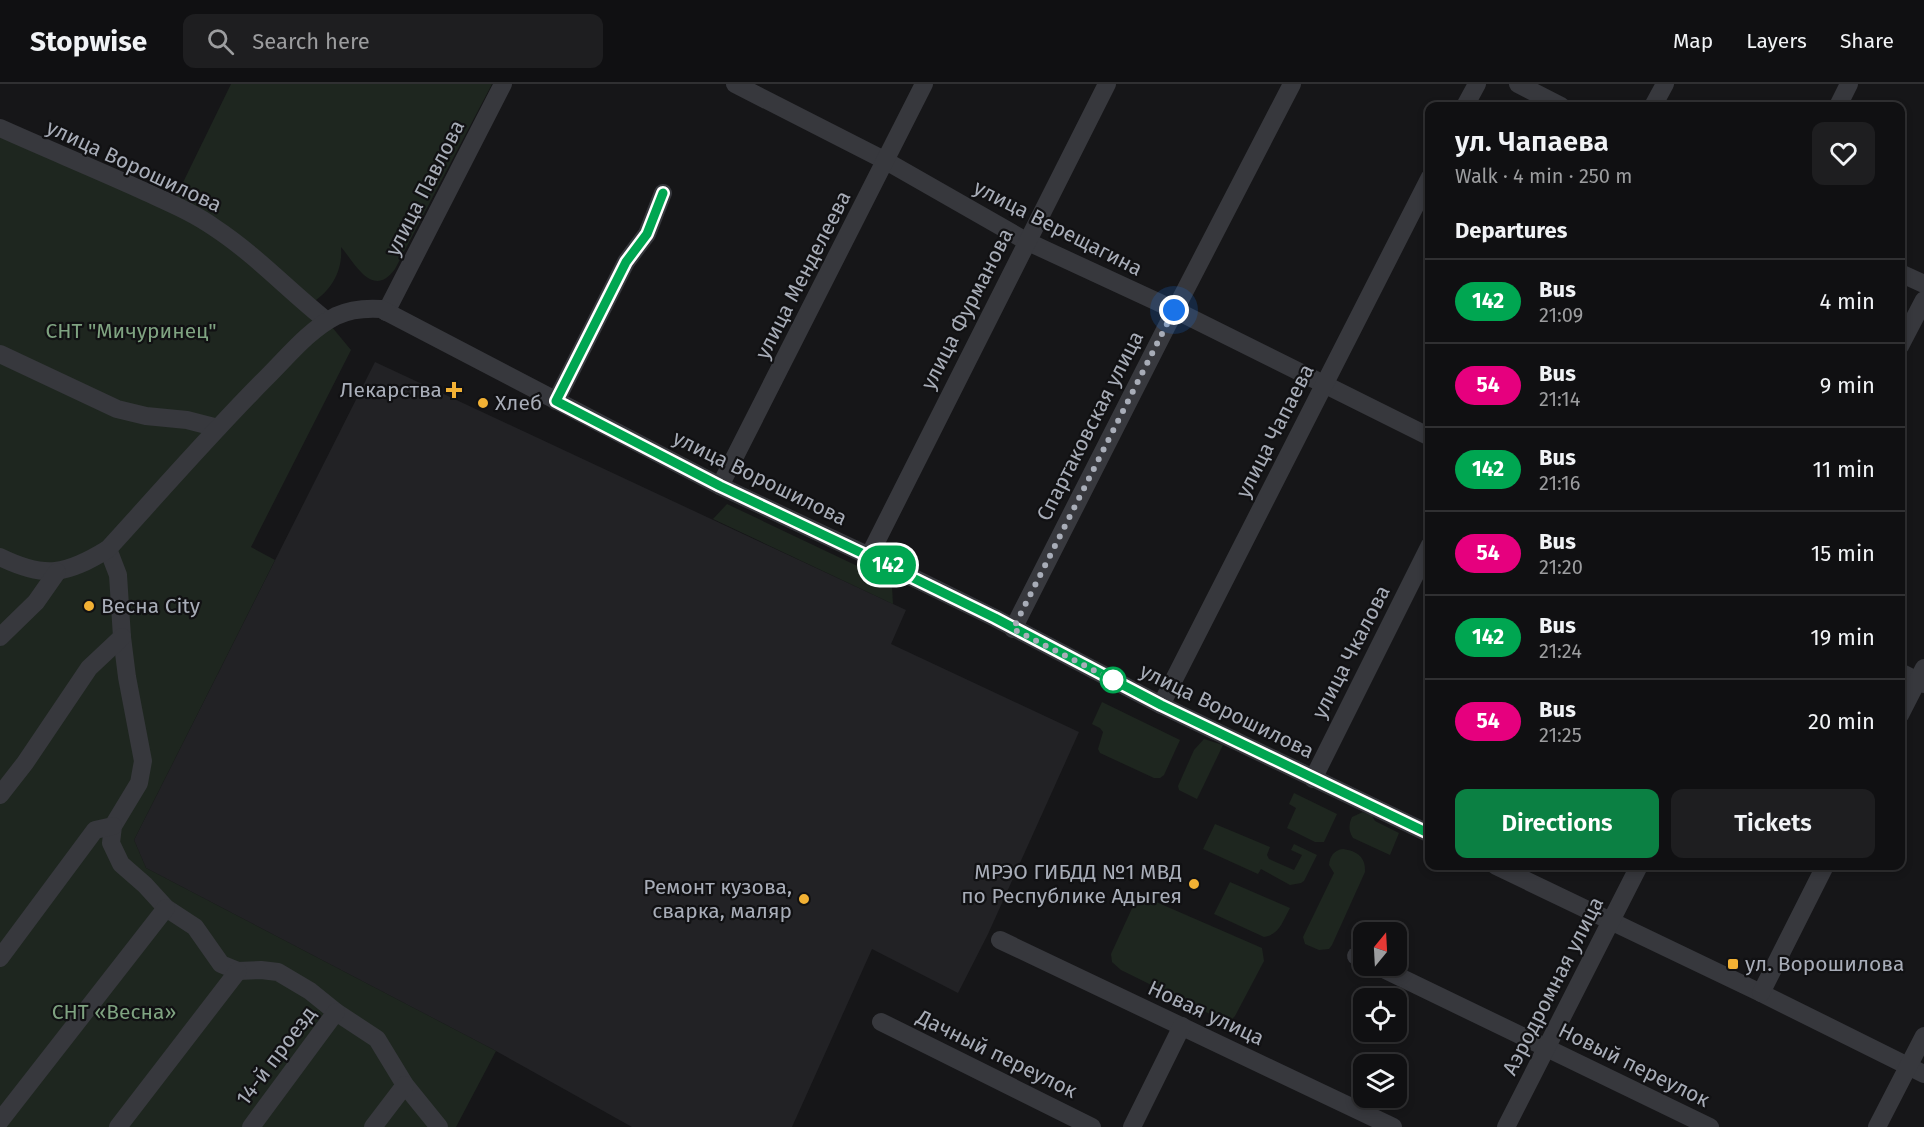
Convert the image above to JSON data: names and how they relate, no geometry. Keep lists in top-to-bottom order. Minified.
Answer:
{"streets":{"street":["улица Ворошилова","улица Павлова","улица Верещагина","улица Менделеева","улица Фурманова","Спартаковская улица","улица Чапаева","улица Чкалова","Аэродромная улица","Новая улица","Дачный переулок","14-й проезд","Новый переулок"]},"crossings":[["улица Ворошилова","улица Павлова"],["улица Ворошилова","улица Менделеева"],["улица Ворошилова","улица Фурманова"],["улица Ворошилова","Спартаковская улица"],["улица Ворошилова","улица Чапаева"],["улица Ворошилова","улица Чкалова"],["улица Верещагина","улица Менделеева"],["улица Верещагина","улица Фурманова"],["улица Верещагина","Спартаковская улица"],["улица Верещагина","улица Чапаева"],["Аэродромная улица","Новый переулок"]],"parks":["СНТ \"Мичуринец\"","СНТ «Весна»"],"places":{"health":["Лекарства"],"other":["Хлеб","Весна City","МРЭО ГИБДД №1 МВД по Республике Адыгея","Ремонт кузова, сварка, маляр"],"transit":["ул. Ворошилова"]},"lines":["bus line 142"],"north":"top","page":{"header":"Stopwise","search":"Search here","nav":["Map","Layers","Share"],"on_map":"142","heading":[["ул. Чапаева","Walk · 4 min · 250 m"],"Departures"],"list":[{"mark":"142","name":"Bus","note":"21:09","value":"4 min"},{"mark":"54","name":"Bus","note":"21:14","value":"9 min"},{"mark":"142","name":"Bus","note":"21:16","value":"11 min"},{"mark":"54","name":"Bus","note":"21:20","value":"15 min"},{"mark":"142","name":"Bus","note":"21:24","value":"19 min"},{"mark":"54","name":"Bus","note":"21:25","value":"20 min"}],"buttons":["Directions","Tickets"]}}
